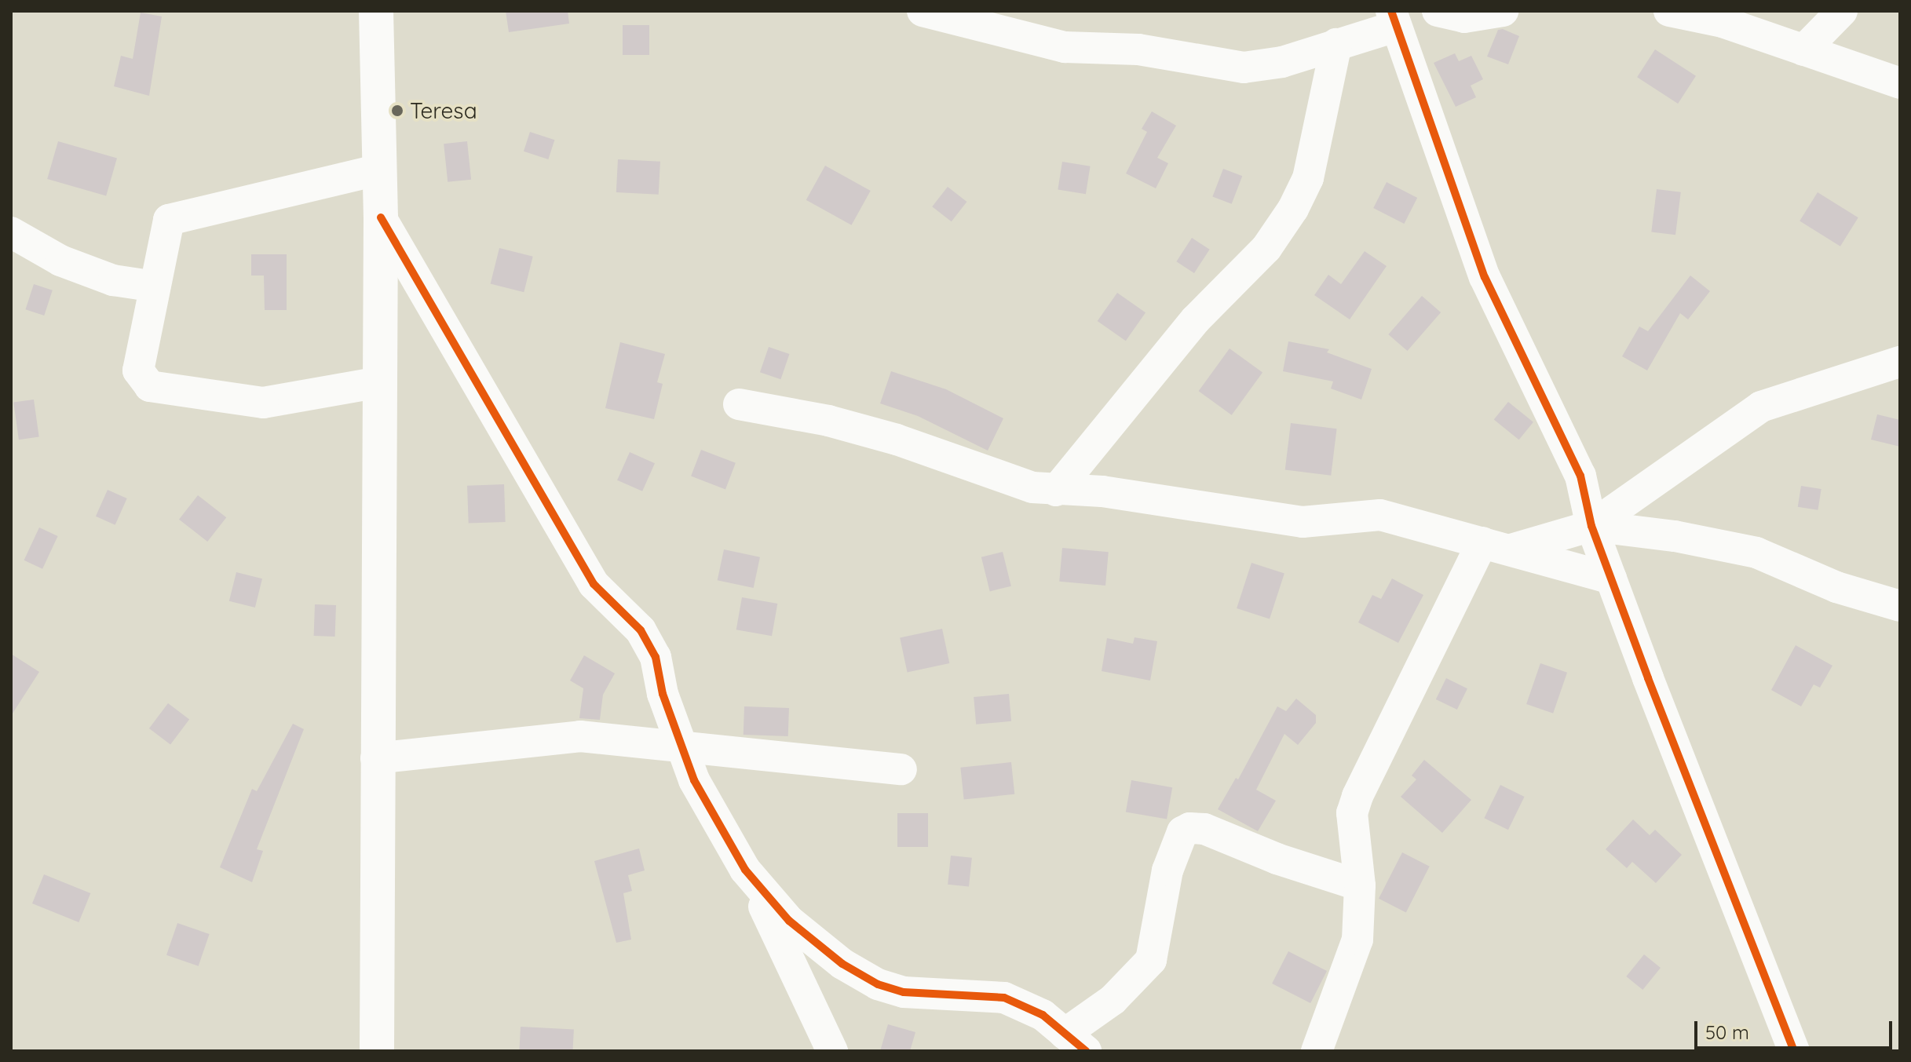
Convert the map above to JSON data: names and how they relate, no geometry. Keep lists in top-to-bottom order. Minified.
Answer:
{"places":["Teresa"],"scale_bar":"50 m"}
